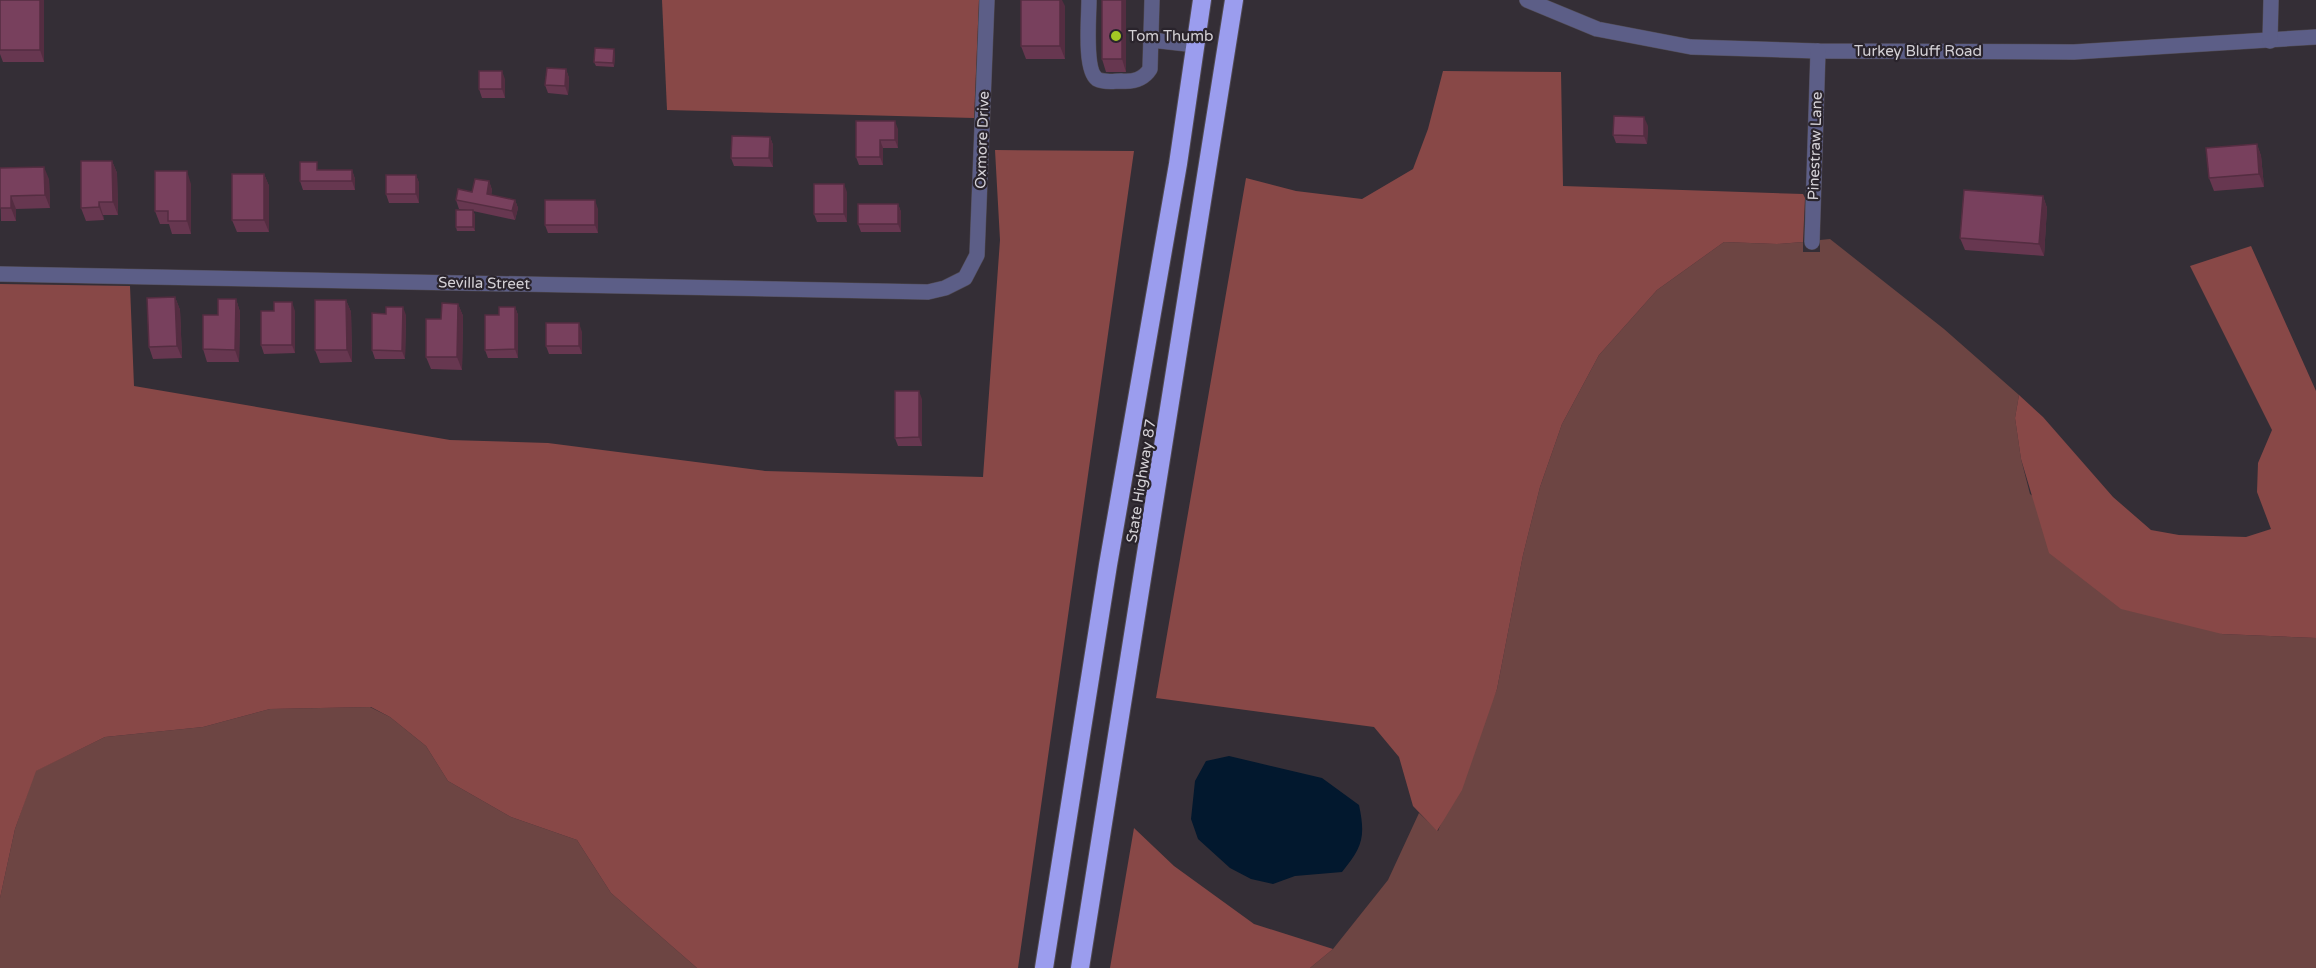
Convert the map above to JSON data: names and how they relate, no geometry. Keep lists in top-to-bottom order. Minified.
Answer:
{"streets":{"highway":["State Highway 87"],"street":["Turkey Bluff Road","Oxmore Drive","Pinestraw Lane","Sevilla Street"]},"crossings":[["Turkey Bluff Road","Pinestraw Lane"],["Oxmore Drive","Sevilla Street"]],"places":["Tom Thumb"]}
